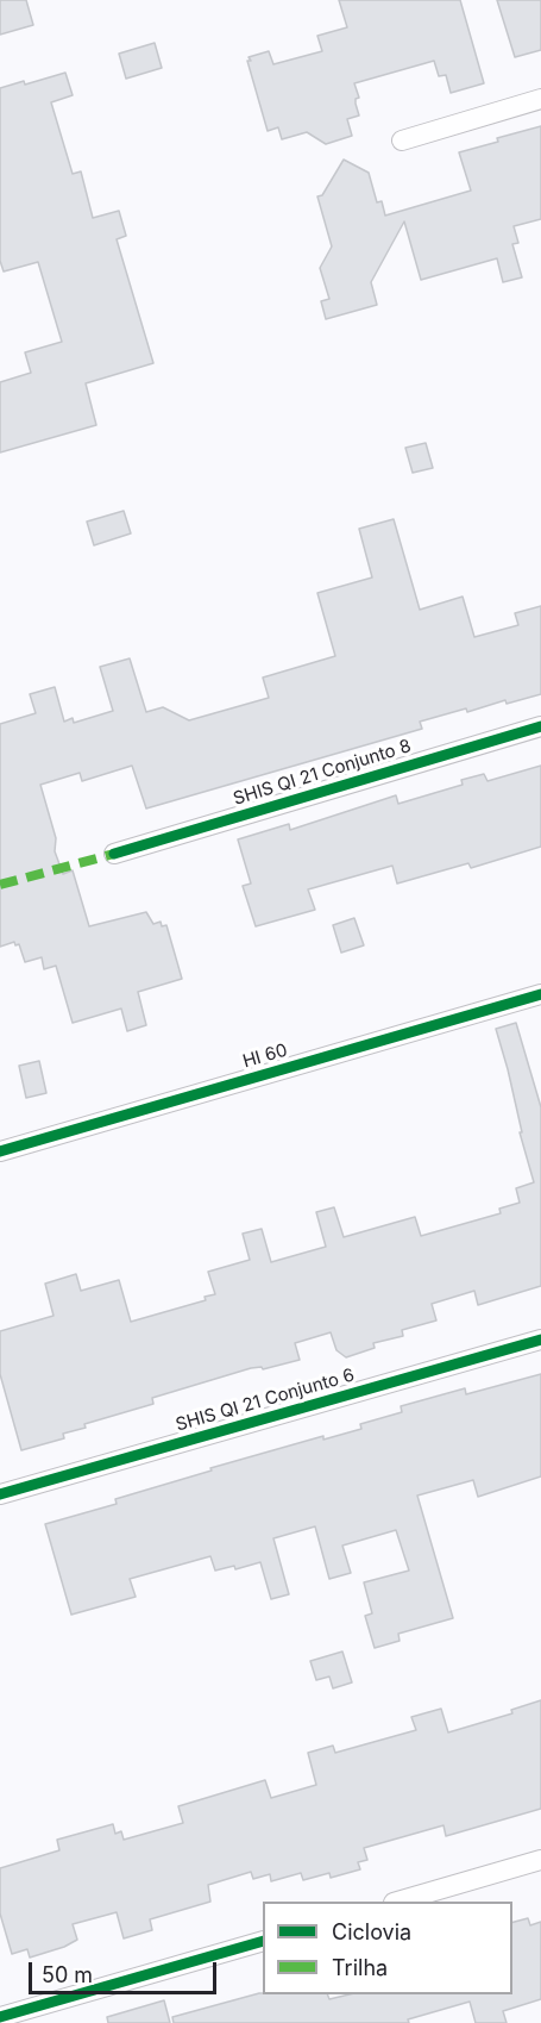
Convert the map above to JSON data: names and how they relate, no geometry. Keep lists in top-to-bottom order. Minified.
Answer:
{"streets":{"street":["SHIS QI 21 Conjunto 8","HI 60","SHIS QI 21 Conjunto 6"]},"legend":["Ciclovia","Trilha"],"scale_bar":"50 m"}
